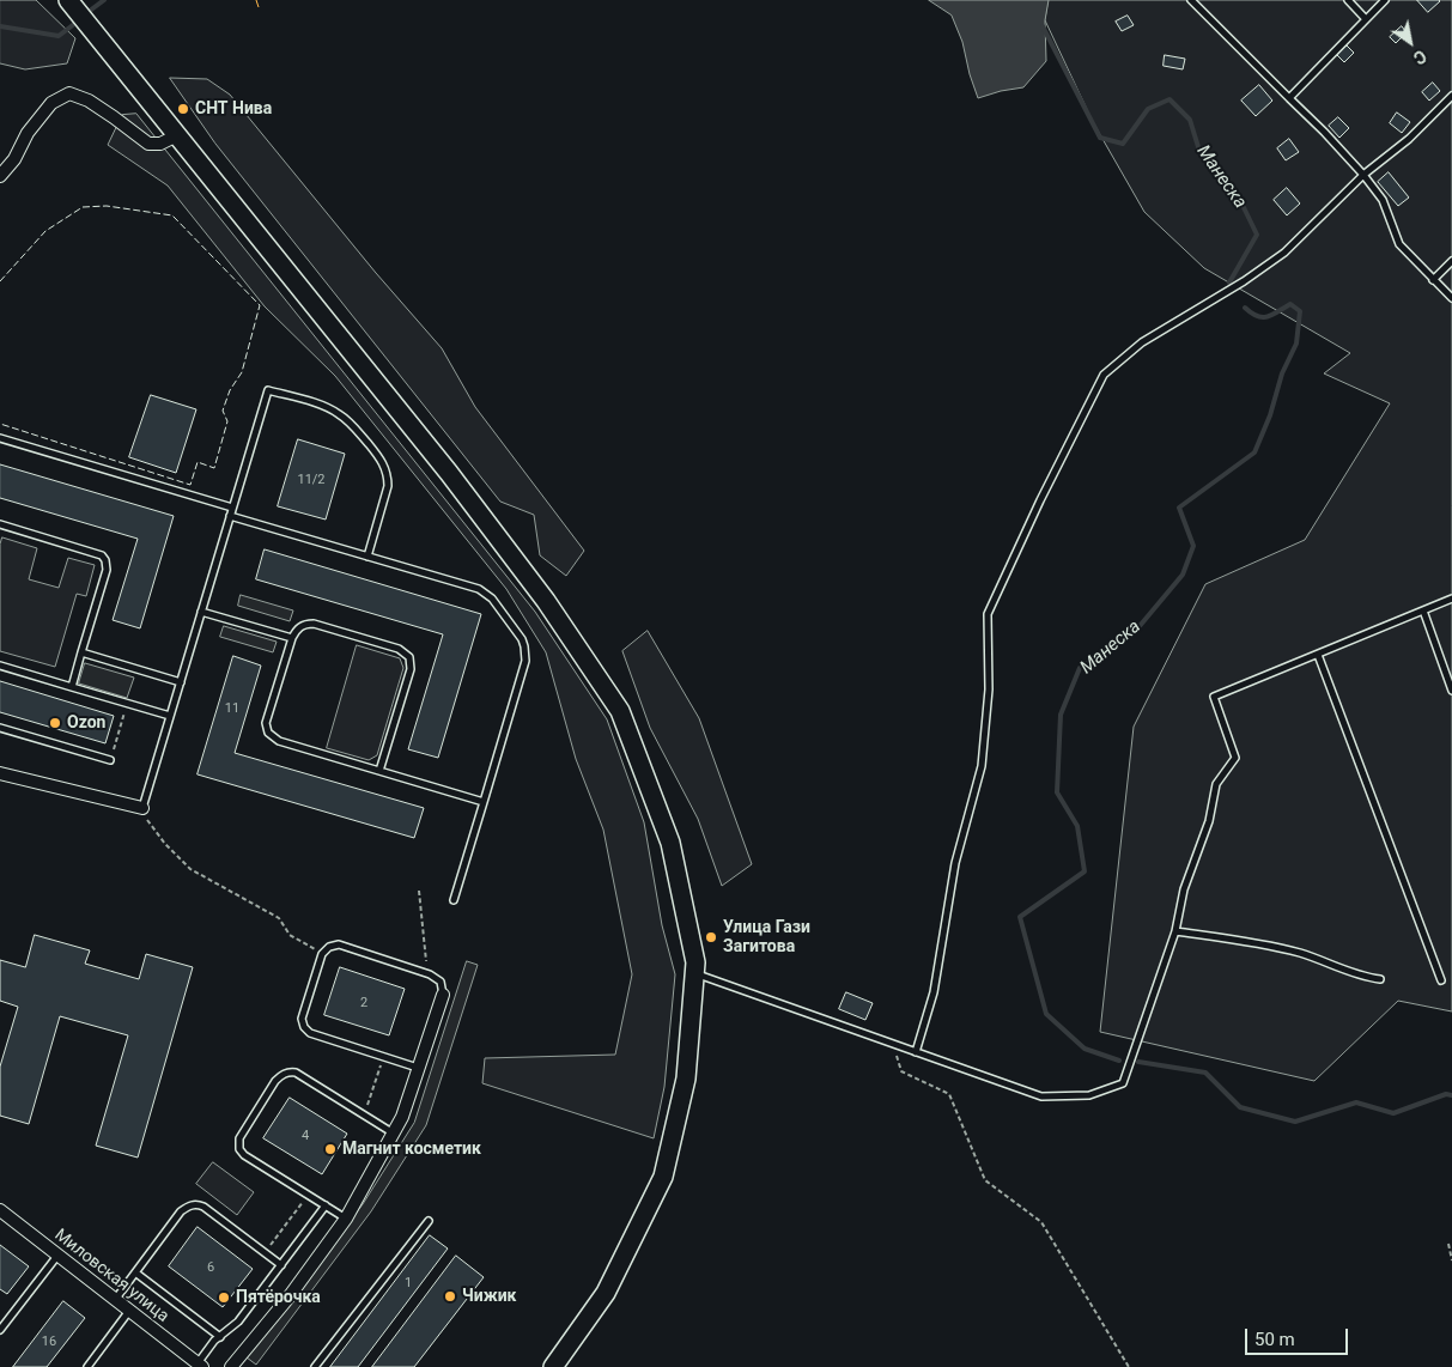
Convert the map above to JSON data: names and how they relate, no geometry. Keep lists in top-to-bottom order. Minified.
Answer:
{"streets":{"street":["Миловская улица"]},"water":["Манеска"],"places":["СНТ Нива","Ozon","Улица Гази Загитова","Магнит косметик","Чижик","Пятёрочка"],"house_numbers":["11/2","11","2","4","6","1","16"],"scale_bar":"50 m","north":"bottom right"}
